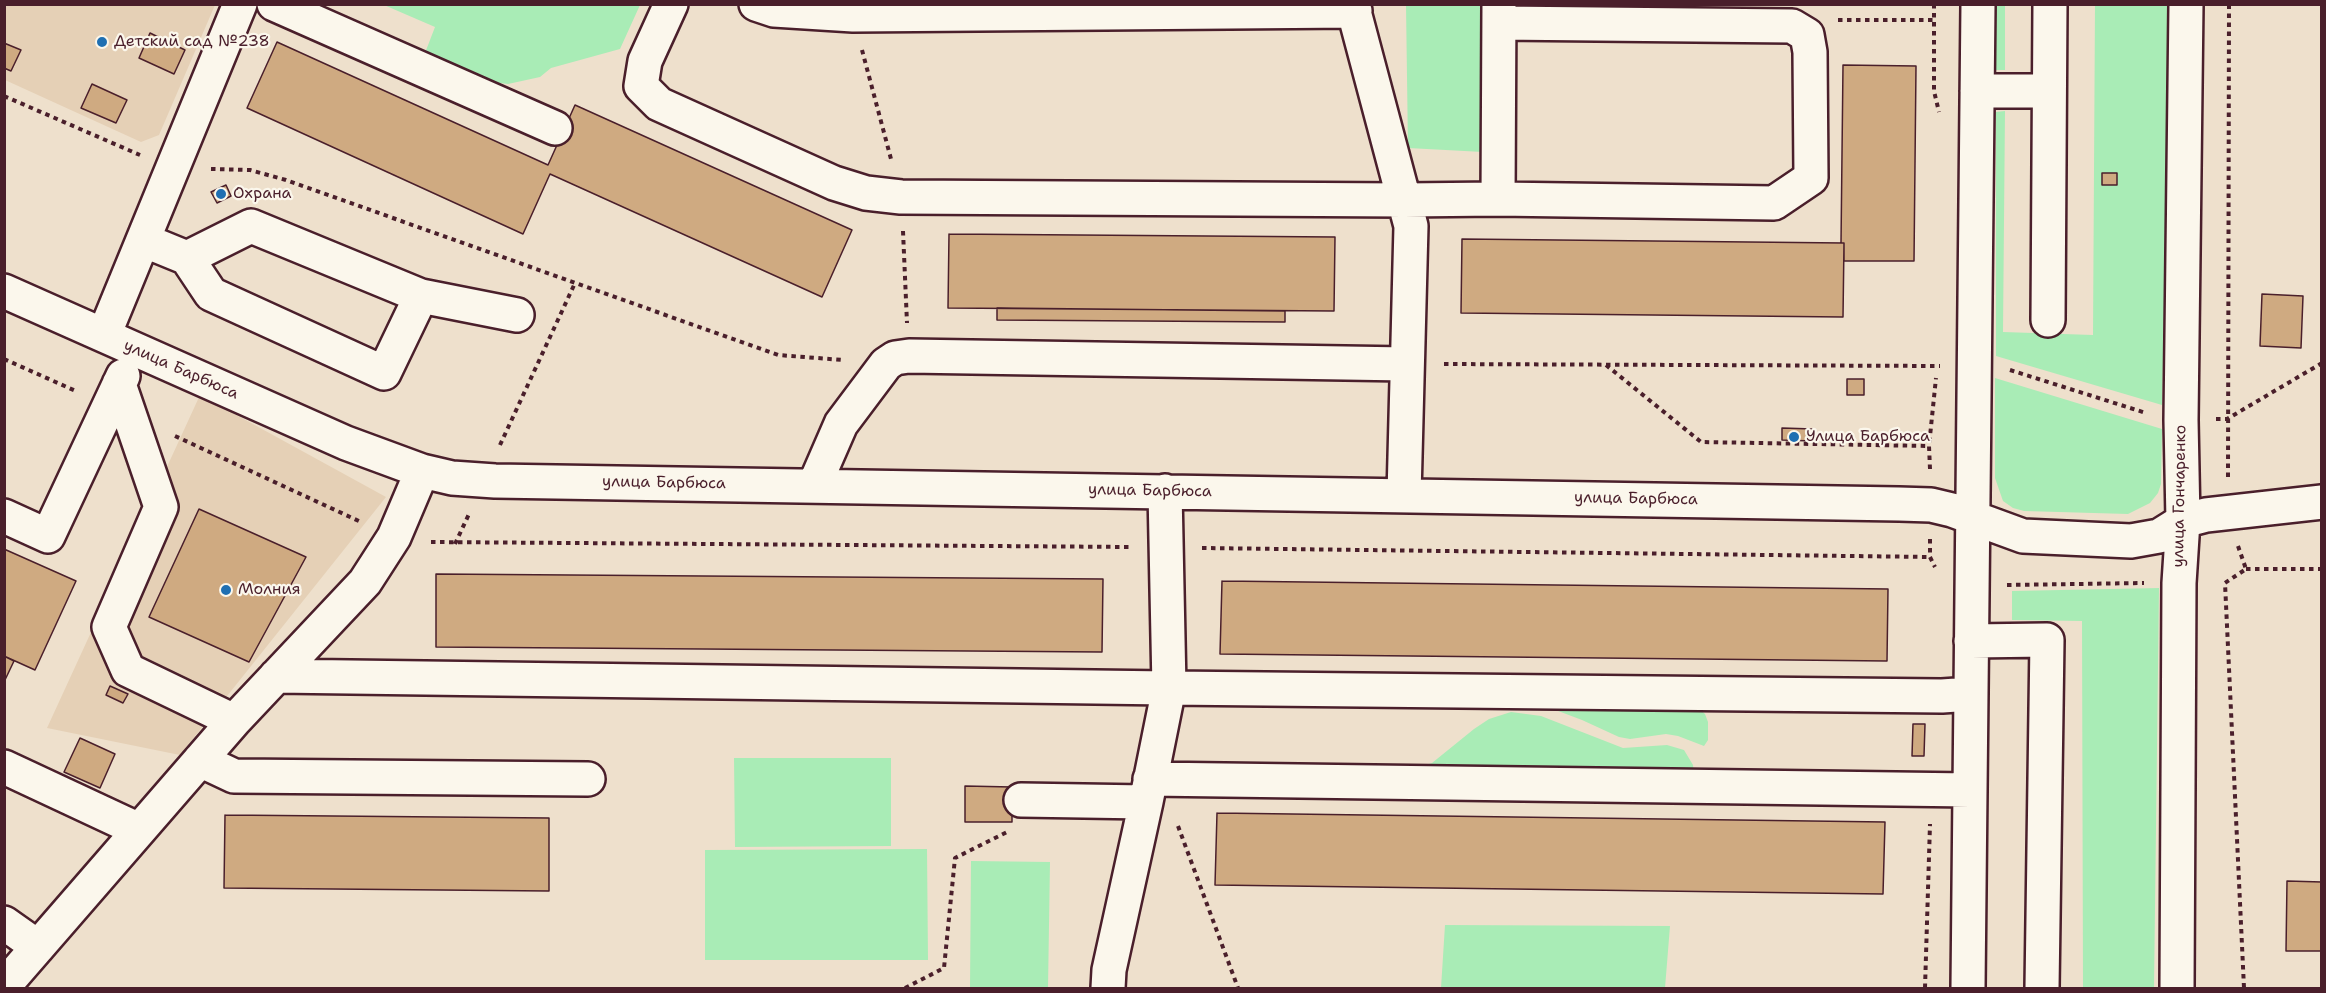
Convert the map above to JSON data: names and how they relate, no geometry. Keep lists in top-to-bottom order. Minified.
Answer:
{"streets":{"street":["улица Барбюса","улица Гончаренко"]},"crossings":[["улица Барбюса","улица Гончаренко"]],"places":["Детский сад №238","Охрана","Улица Барбюса","Молния"]}
